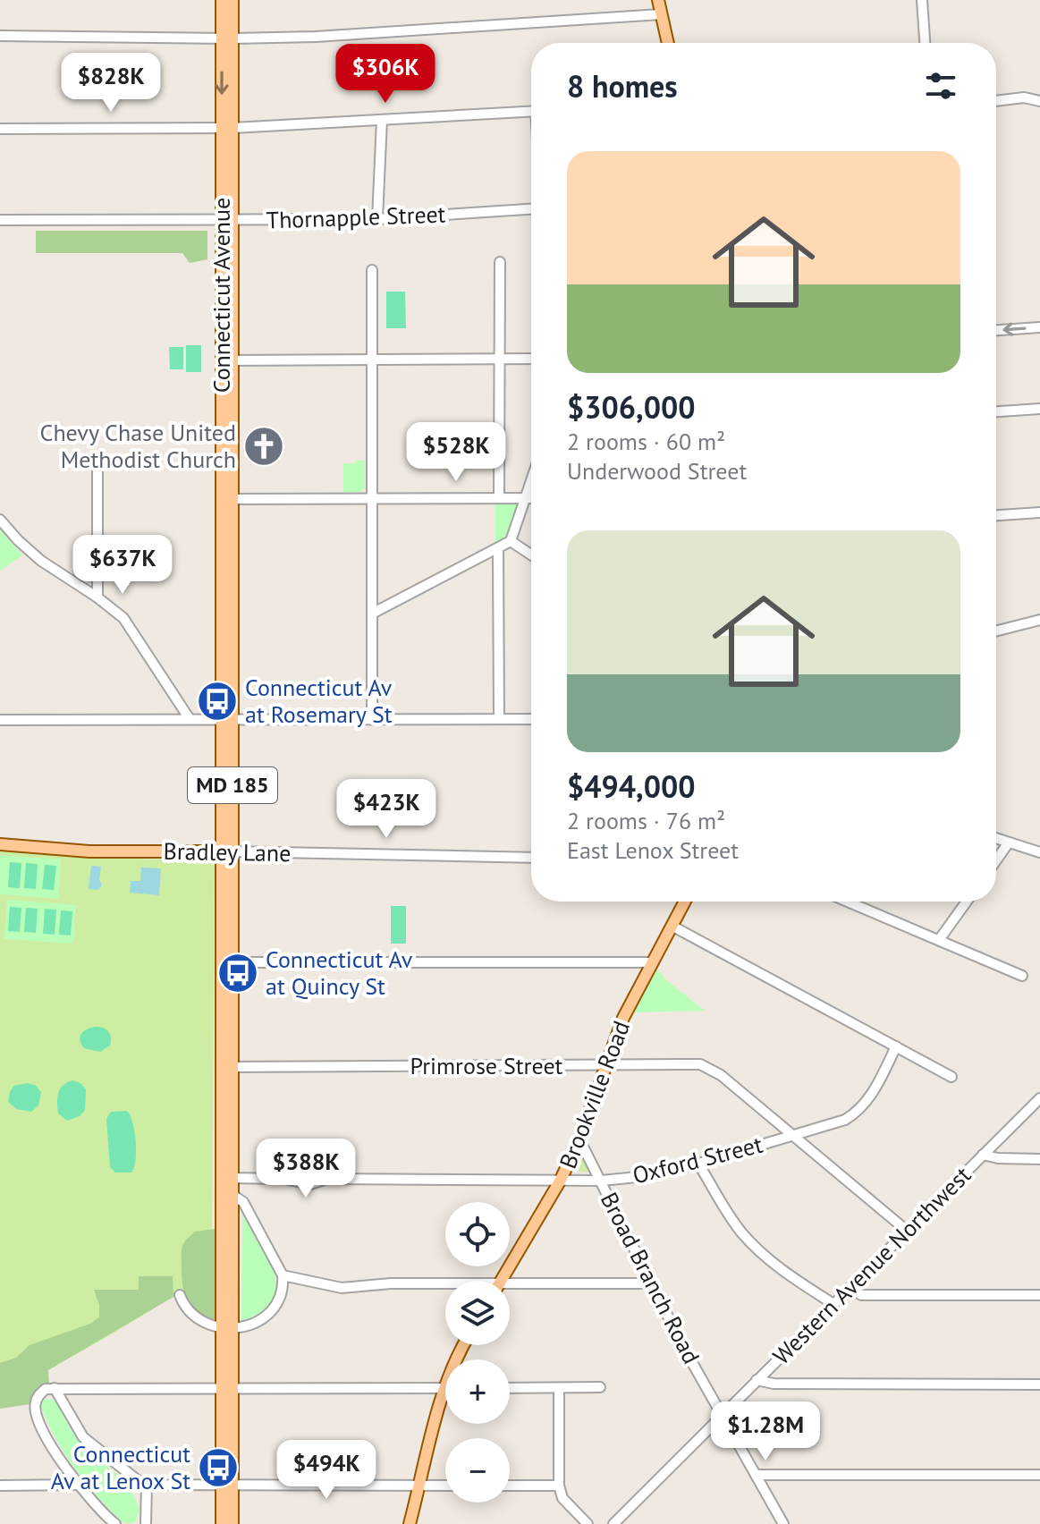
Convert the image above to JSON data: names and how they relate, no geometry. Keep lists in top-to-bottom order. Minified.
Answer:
{"streets":{"main road":["Connecticut Avenue","MD 185","Bradley Lane","Brookville Road"],"street":["Thornapple Street","Primrose Street","Oxford Street","Western Avenue Northwest","Broad Branch Road"]},"crossings":[["Thornapple Street","Connecticut Avenue"],["Connecticut Avenue","Bradley Lane"],["Connecticut Avenue","Primrose Street"],["Connecticut Avenue","Oxford Street"],["Primrose Street","Brookville Road"],["Primrose Street","Oxford Street"],["Primrose Street","Western Avenue Northwest"],["Brookville Road","Oxford Street"],["Brookville Road","Broad Branch Road"],["Oxford Street","Broad Branch Road"],["Western Avenue Northwest","Broad Branch Road"]],"places":{"church":["Chevy Chase United Methodist Church"],"bus stop":["Connecticut Av at Rosemary St","Connecticut Av at Quincy St","Connecticut Av at Lenox St"]},"page":{"heading":"8 homes","price":["$306K","$828K","$528K","$637K","$423K","$388K","$1.28M","$494K"],"list":[{"name":"$306,000","note":"2 rooms · 60 m² · Underwood Street"},{"name":"$494,000","note":"2 rooms · 76 m² · East Lenox Street"}],"map_buttons":["+","−"]}}
